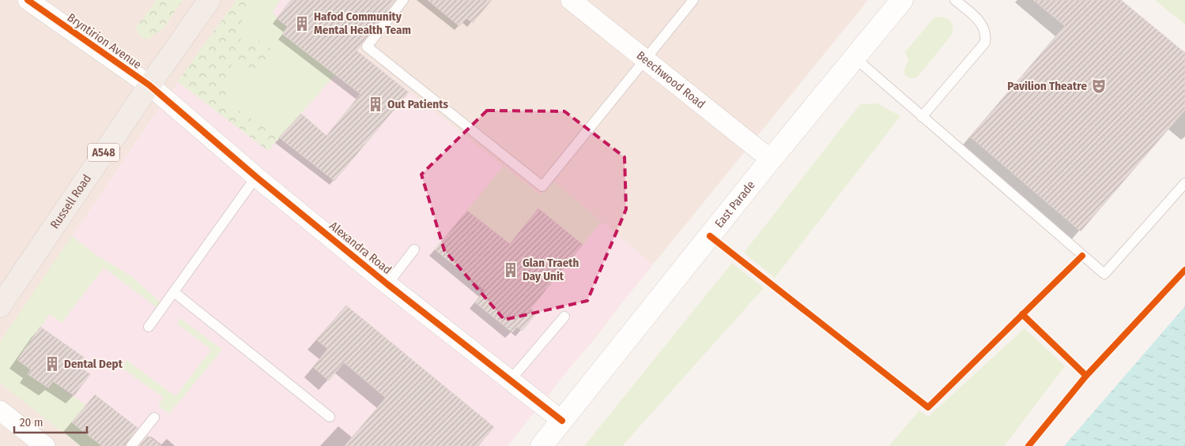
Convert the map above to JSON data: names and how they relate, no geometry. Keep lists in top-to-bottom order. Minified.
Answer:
{"streets":{"main road":["A548","Russell Road","East Parade"],"street":["Bryntirion Avenue","Beechwood Road","Alexandra Road"]},"crossings":[["Bryntirion Avenue","Russell Road"],["Bryntirion Avenue","Alexandra Road"],["Beechwood Road","East Parade"],["Russell Road","Alexandra Road"],["East Parade","Alexandra Road"]],"places":{"building":["Hafod Community Mental Health Team","Out Patients","Glan Traeth Day Unit","Dental Dept"],"theatre":["Pavilion Theatre"]},"scale_bar":"20 m"}
